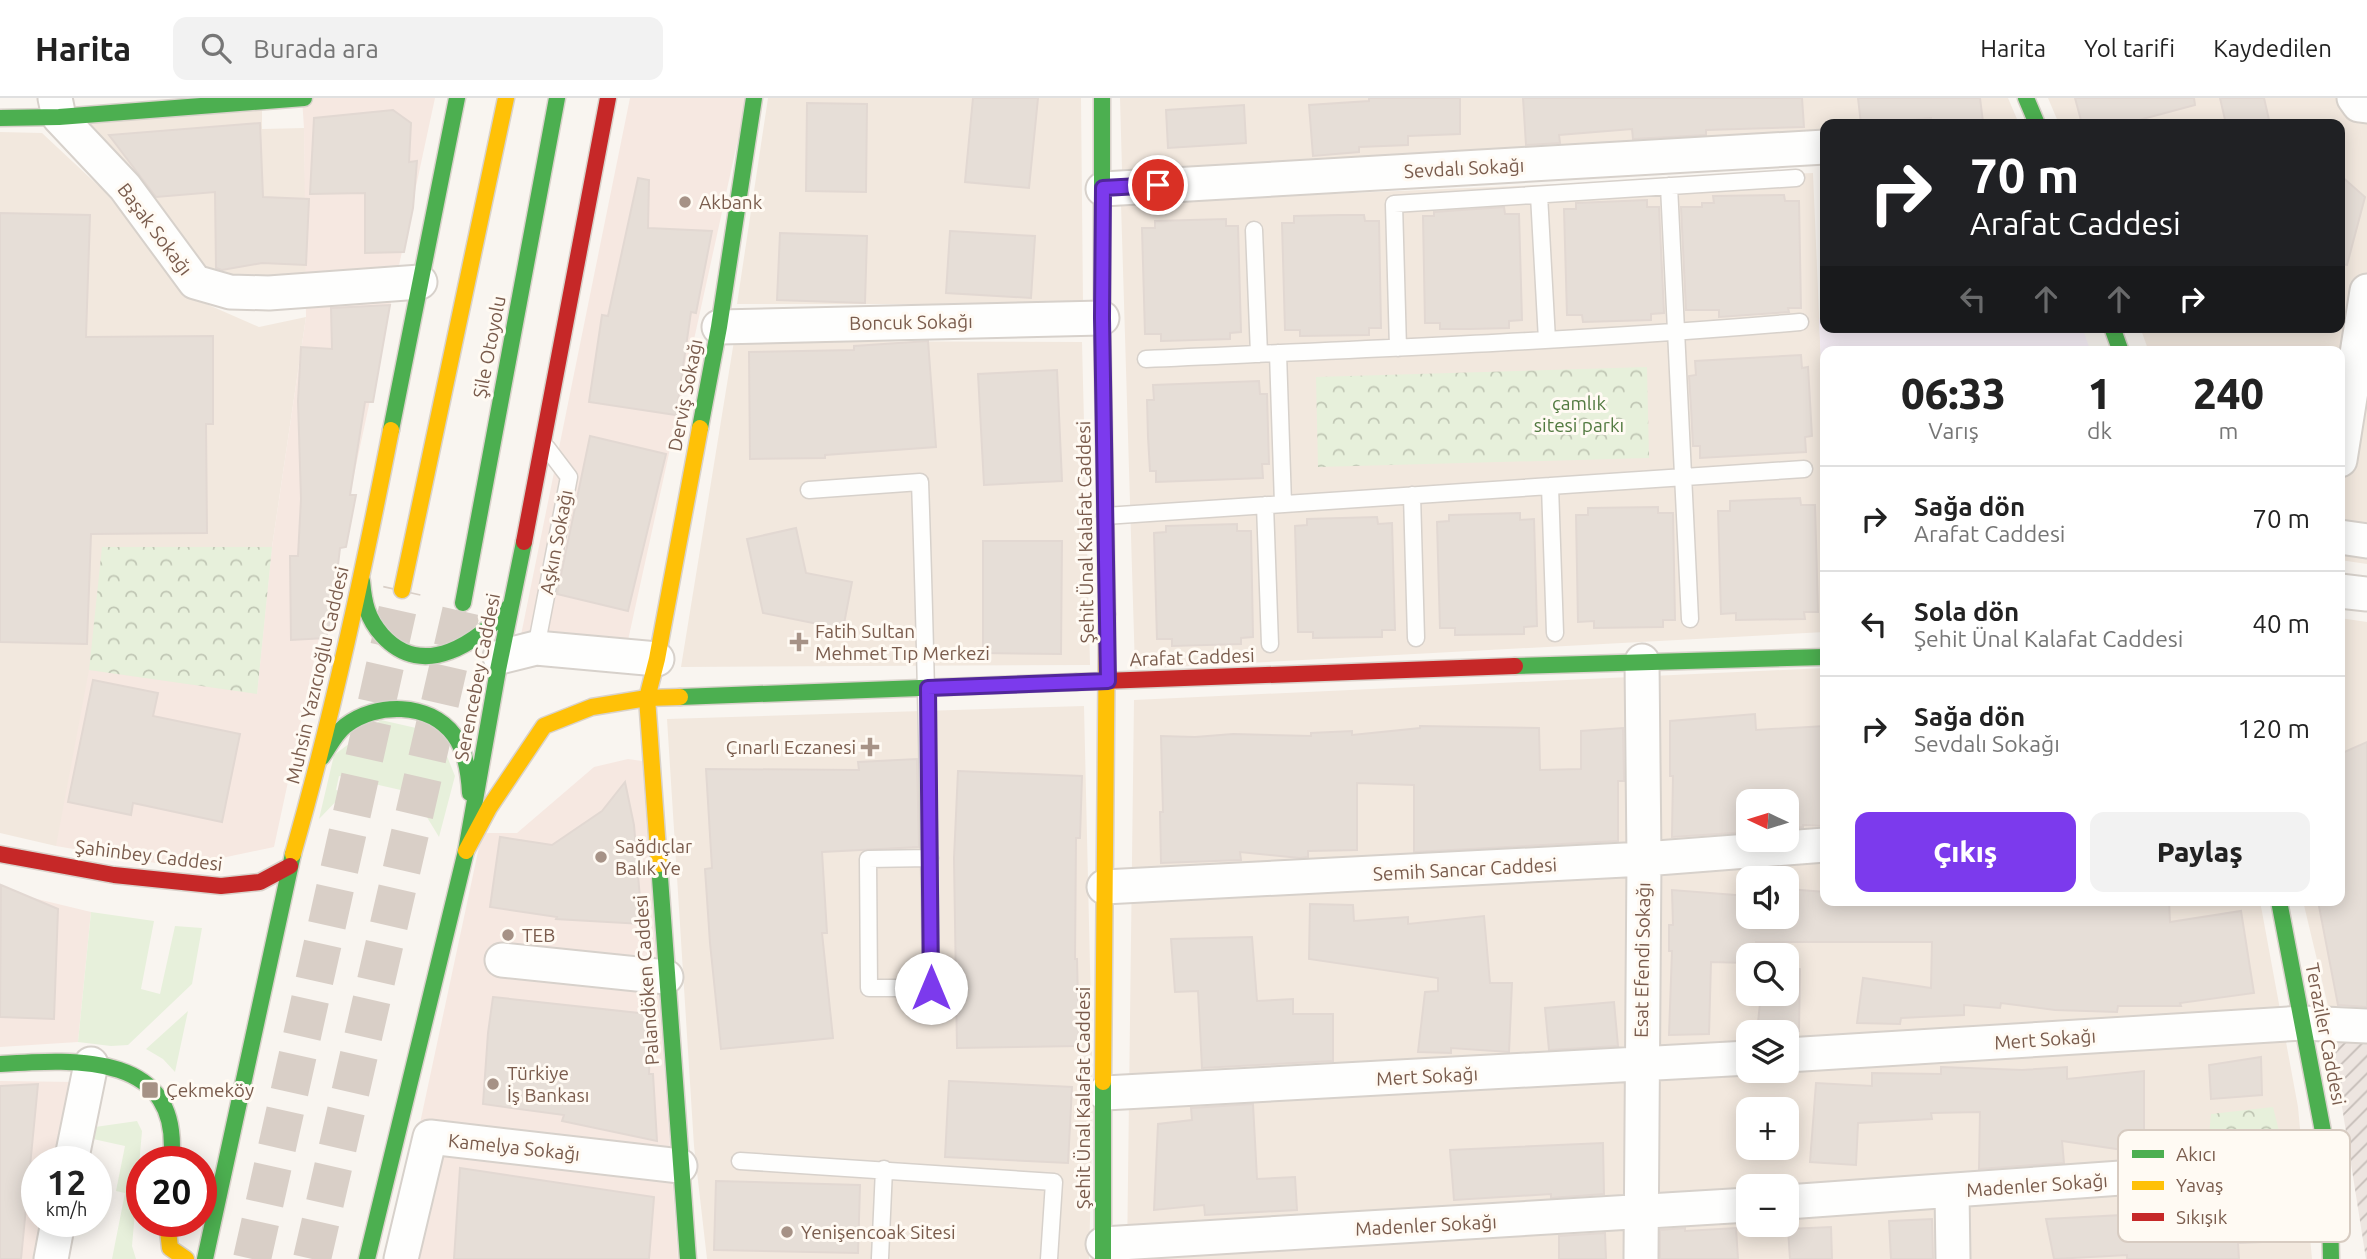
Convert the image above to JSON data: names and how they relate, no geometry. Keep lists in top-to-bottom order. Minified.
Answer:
{"streets":{"main road":["Şile Otoyolu","Derviş Sokağı","Şehit Ünal Kalafat Caddesi","Arafat Caddesi","Muhsin Yazıcıoğlu Caddesi","Serencebey Caddesi","Şahinbey Caddesi","Palandöken Caddesi","Teraziler Caddesi"],"street":["Sevdalı Sokağı","Başak Sokağı","Boncuk Sokağı","Semih Sancar Caddesi","Esat Efendi Sokağı","Mert Sokağı","Kamelya Sokağı","Madenler Sokağı"],"lane":["Aşkın Sokağı"]},"crossings":[["Sevdalı Sokağı","Şehit Ünal Kalafat Caddesi"],["Başak Sokağı","Muhsin Yazıcıoğlu Caddesi"],["Boncuk Sokağı","Derviş Sokağı"],["Boncuk Sokağı","Şehit Ünal Kalafat Caddesi"],["Derviş Sokağı","Arafat Caddesi"],["Derviş Sokağı","Palandöken Caddesi"],["Şehit Ünal Kalafat Caddesi","Arafat Caddesi"],["Şehit Ünal Kalafat Caddesi","Semih Sancar Caddesi"],["Şehit Ünal Kalafat Caddesi","Mert Sokağı"],["Şehit Ünal Kalafat Caddesi","Madenler Sokağı"],["Aşkın Sokağı","Serencebey Caddesi"],["Arafat Caddesi","Serencebey Caddesi"],["Arafat Caddesi","Esat Efendi Sokağı"],["Arafat Caddesi","Palandöken Caddesi"],["Muhsin Yazıcıoğlu Caddesi","Şahinbey Caddesi"],["Semih Sancar Caddesi","Esat Efendi Sokağı"],["Esat Efendi Sokağı","Mert Sokağı"],["Esat Efendi Sokağı","Madenler Sokağı"],["Palandöken Caddesi","Kamelya Sokağı"],["Teraziler Caddesi","Mert Sokağı"]],"parks":["çamlık sitesi parkı"],"places":{"other":["Akbank","Sağdıçlar Balık Ye","TEB","Türkiye İş Bankası","Yenişencoak Sitesi"],"health":["Fatih Sultan Mehmet Tıp Merkezi","Çınarlı Eczanesi"],"transit":["Çekmeköy"]},"legend":["Akıcı","Yavaş","Sıkışık"],"north":"left","page":{"header":"Harita","search":"Burada ara","nav":["Harita","Yol tarifi","Kaydedilen"],"turn":["70 m","Arafat Caddesi"],"eta":["06:33","Varış","1","dk","240","m"],"list":[{"name":"Sağa dön","note":"Arafat Caddesi","value":"70 m"},{"name":"Sola dön","note":"Şehit Ünal Kalafat Caddesi","value":"40 m"},{"name":"Sağa dön","note":"Sevdalı Sokağı","value":"120 m"}],"map_buttons":["+","−"],"buttons":["Çıkış","Paylaş"],"speed":"12 km/h","limit":"20"}}
